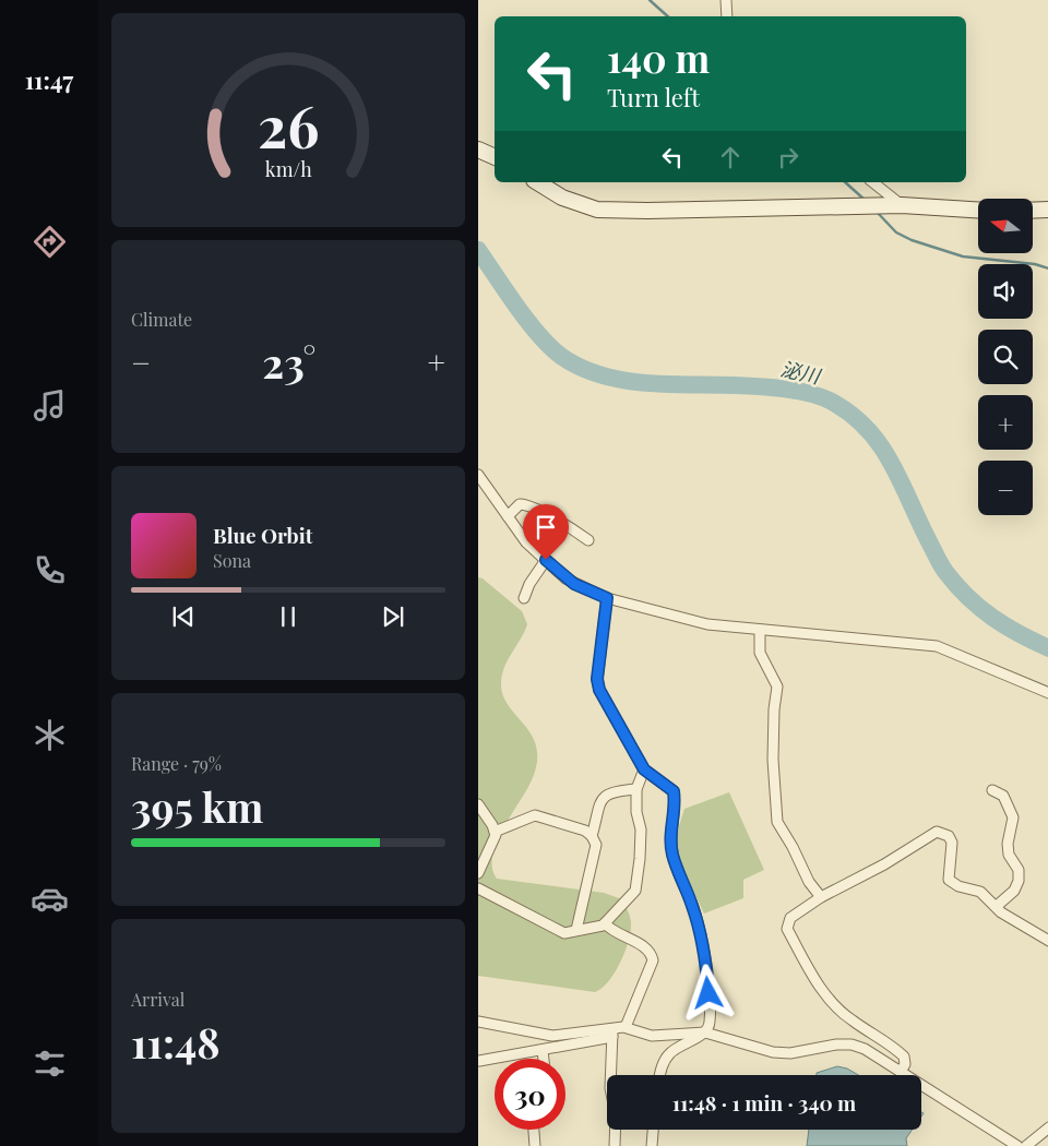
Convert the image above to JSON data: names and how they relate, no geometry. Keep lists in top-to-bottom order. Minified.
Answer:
{"water":["泌川"],"north":"left","page":{"tabs":"11:47","turn":["140 m","Turn left"],"map_buttons":["+","−"],"tile":["Climate",["Range · 79%","395 km"],["Arrival","11:48"]],"heat":["−","23°","+"],"song":["Blue Orbit","Sona"],"limit":"30","trip":"11:48 · 1 min · 340 m","gauge":["26","km/h"]}}
